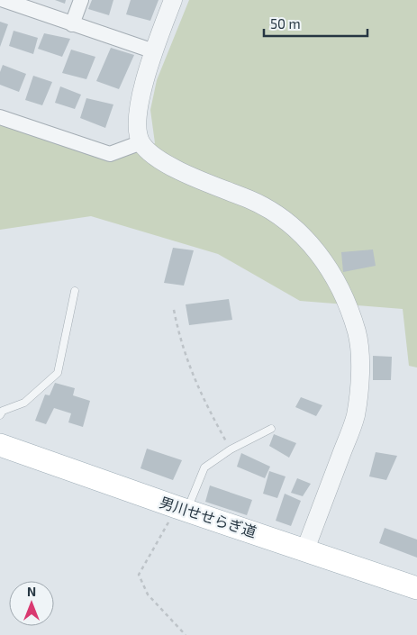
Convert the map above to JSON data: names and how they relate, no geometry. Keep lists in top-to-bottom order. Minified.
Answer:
{"streets":{"main road":["男川せせらぎ道"]},"scale_bar":"50 m","north":"top"}
